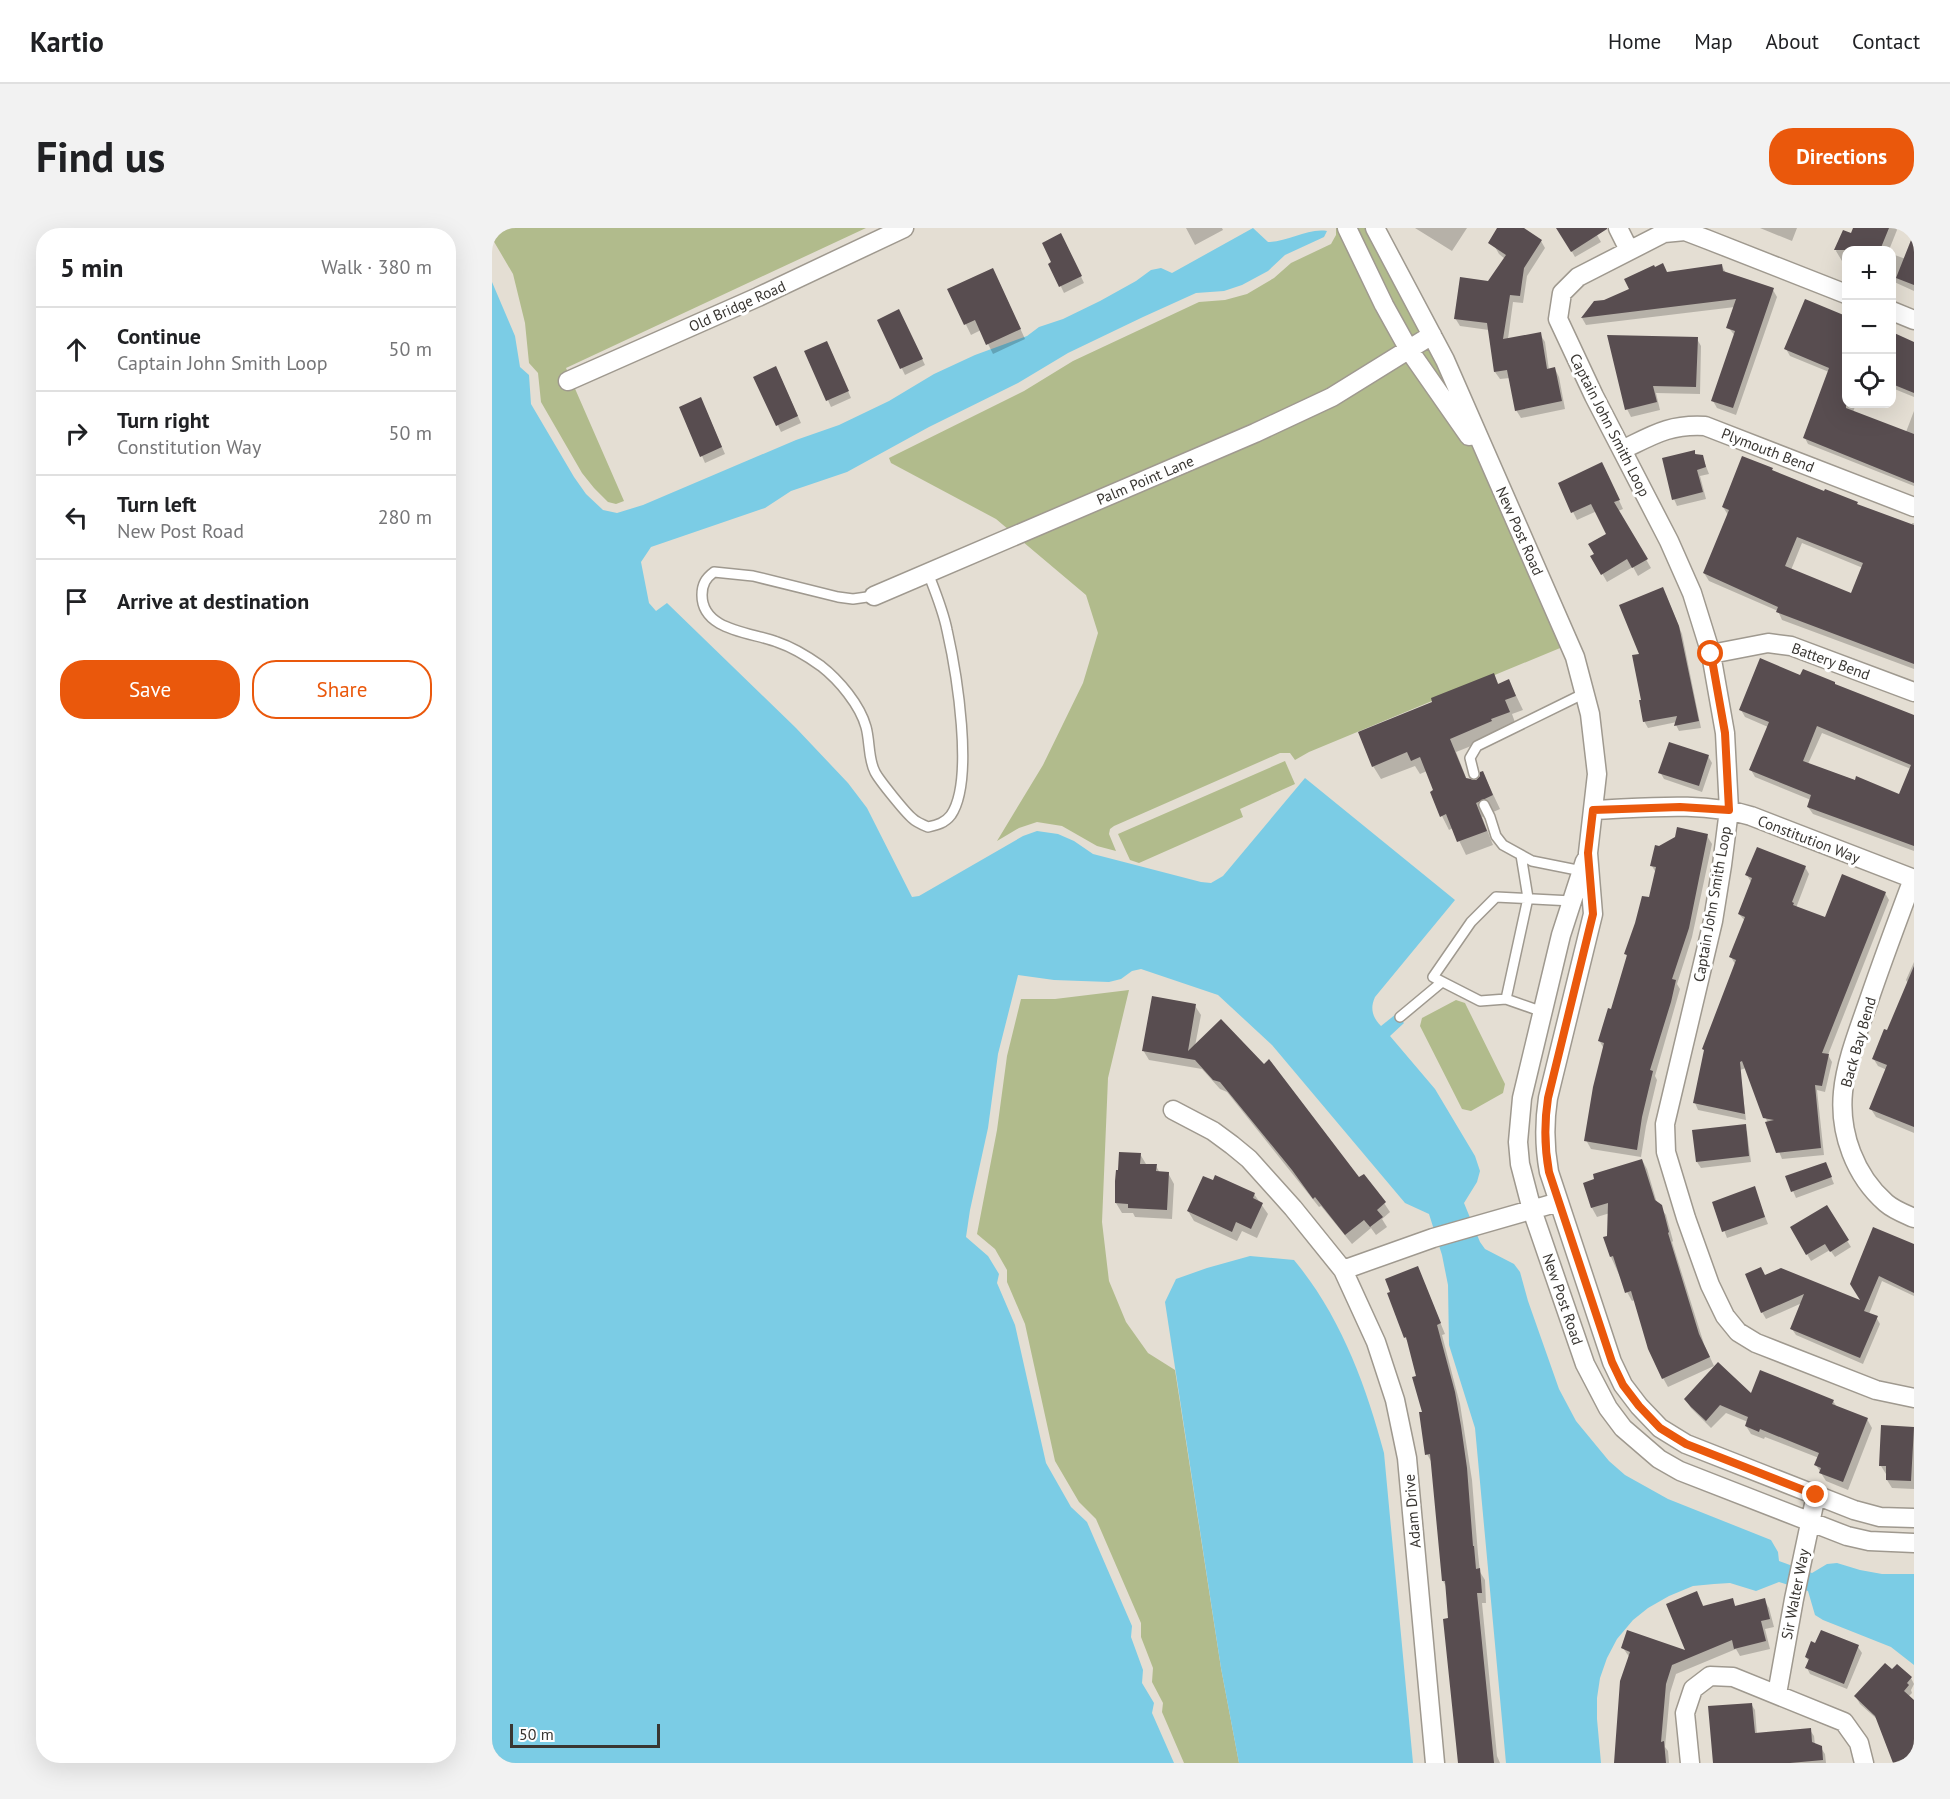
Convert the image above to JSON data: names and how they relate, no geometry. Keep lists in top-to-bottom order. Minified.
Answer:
{"streets":{"street":["Old Bridge Road","Captain John Smith Loop","Plymouth Bend","Palm Point Lane","New Post Road","Battery Bend","Constitution Way","Back Bay Bend","Adam Drive","Sir Walter Way"]},"crossings":[["Captain John Smith Loop","Plymouth Bend"],["Captain John Smith Loop","Battery Bend"],["Captain John Smith Loop","Constitution Way"],["Palm Point Lane","New Post Road"],["New Post Road","Constitution Way"],["New Post Road","Sir Walter Way"],["Constitution Way","Back Bay Bend"]],"scale_bar":"50 m","page":{"header":"Kartio","nav":["Home","Map","About","Contact"],"buttons":["Directions",["Save","Share"]],"title":"Find us","heading":["5 min","Walk · 380 m"],"map_buttons":["+","−"],"list":[["Continue","Captain John Smith Loop","50 m"],["Turn right","Constitution Way","50 m"],["Turn left","New Post Road","280 m"],"Arrive at destination"],"scale":"50 m"}}
